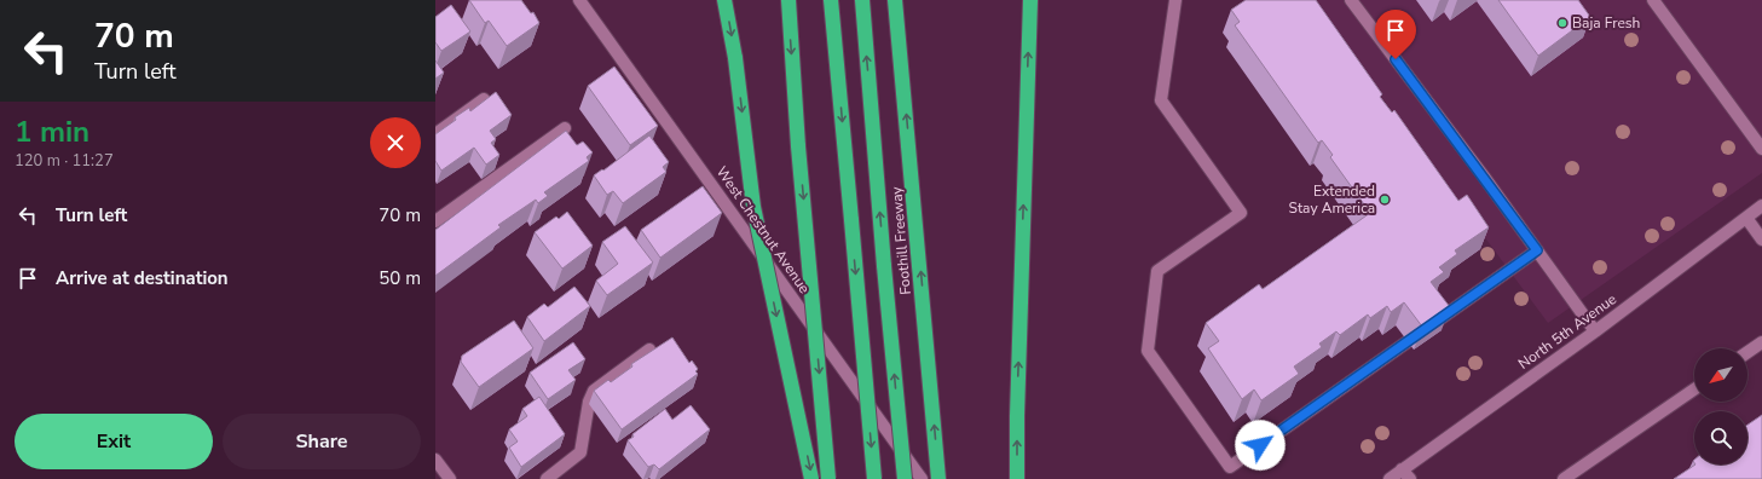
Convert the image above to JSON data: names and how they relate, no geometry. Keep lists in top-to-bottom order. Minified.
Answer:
{"streets":{"highway":["Foothill Freeway"],"street":["West Chestnut Avenue","North 5th Avenue"]},"places":["Baja Fresh","Extended Stay America"],"north":"bottom left","page":{"turn":["70 m","Turn left"],"heading":["1 min","120 m · 11:27"],"list":[{"name":"Turn left","value":"70 m"},{"name":"Arrive at destination","value":"50 m"}],"buttons":["Exit","Share"]}}
